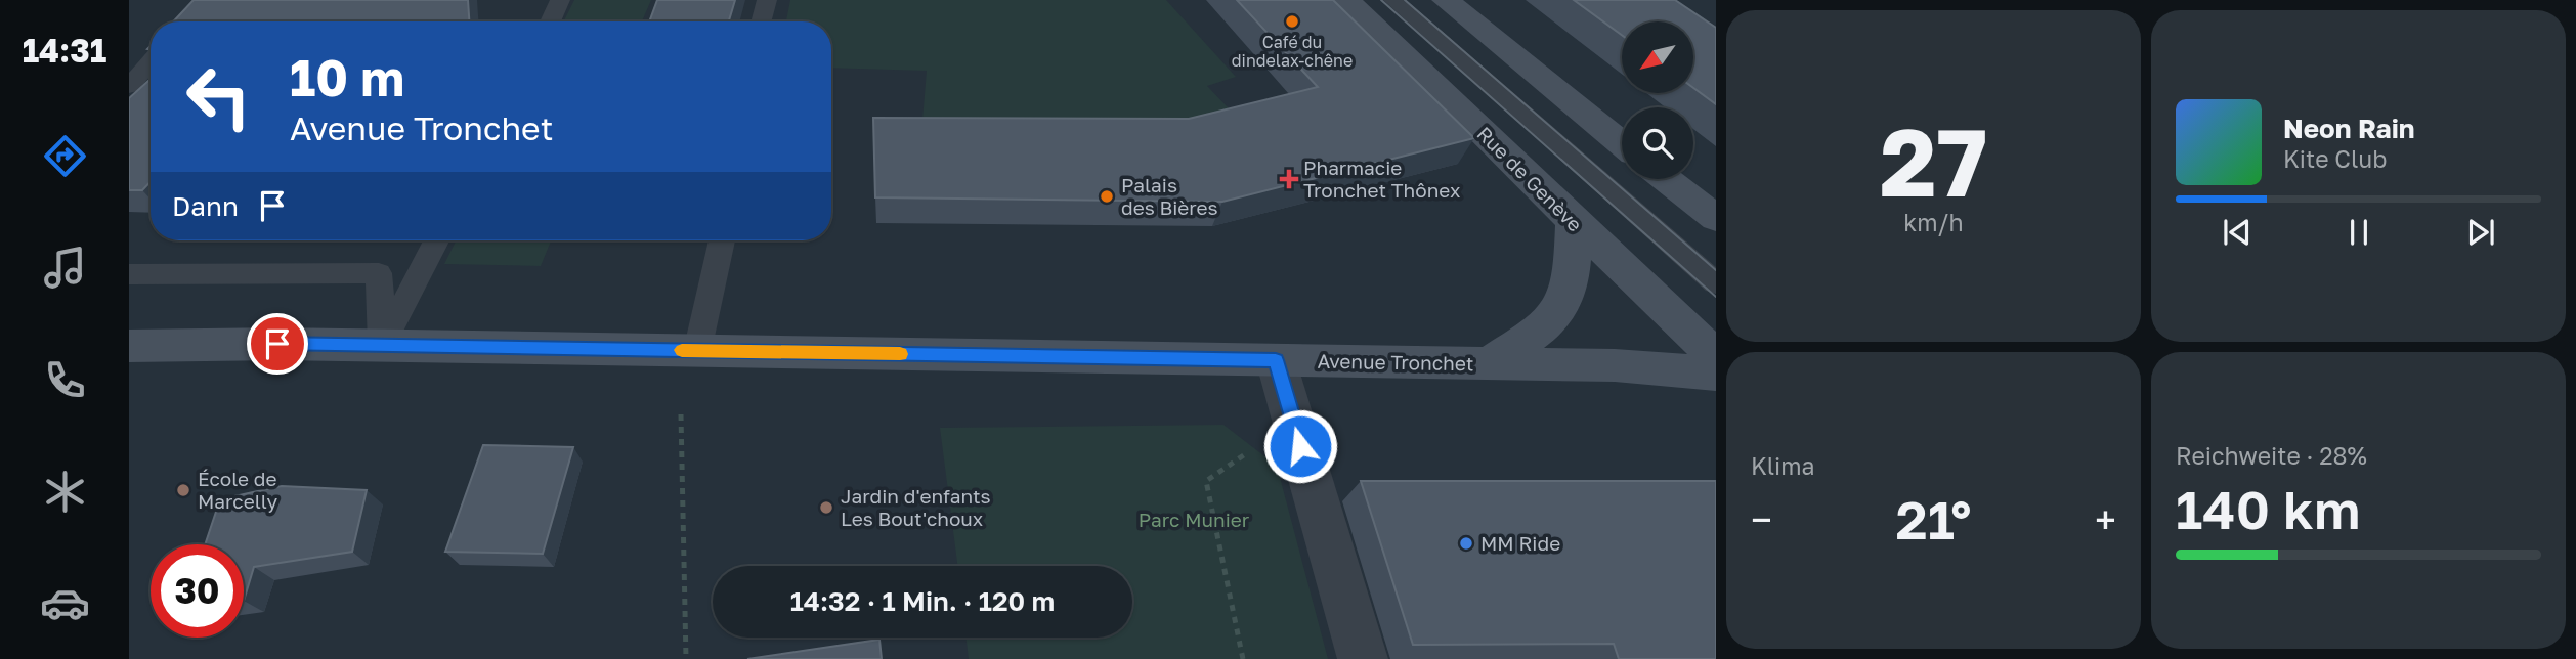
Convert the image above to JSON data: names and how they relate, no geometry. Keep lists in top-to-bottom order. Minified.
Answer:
{"streets":{"main road":["Rue de Genève","Avenue Tronchet"]},"parks":["Parc Munier"],"places":{"other":["Café du dindelax-chêne","Palais des Bières","École de Marcelly","Jardin d'enfants Les Bout'choux","MM Ride"],"health":["Pharmacie Tronchet Thônex"]},"north":"bottom left","page":{"tabs":"14:31","tile":[["27","km/h"],"Klima",["Reichweite · 28%","140 km"]],"turn":["10 m","Avenue Tronchet"],"song":["Neon Rain","Kite Club"],"then":"Dann","heat":["−","21°","+"],"limit":"30","trip":"14:32 · 1 Min. · 120 m"}}
